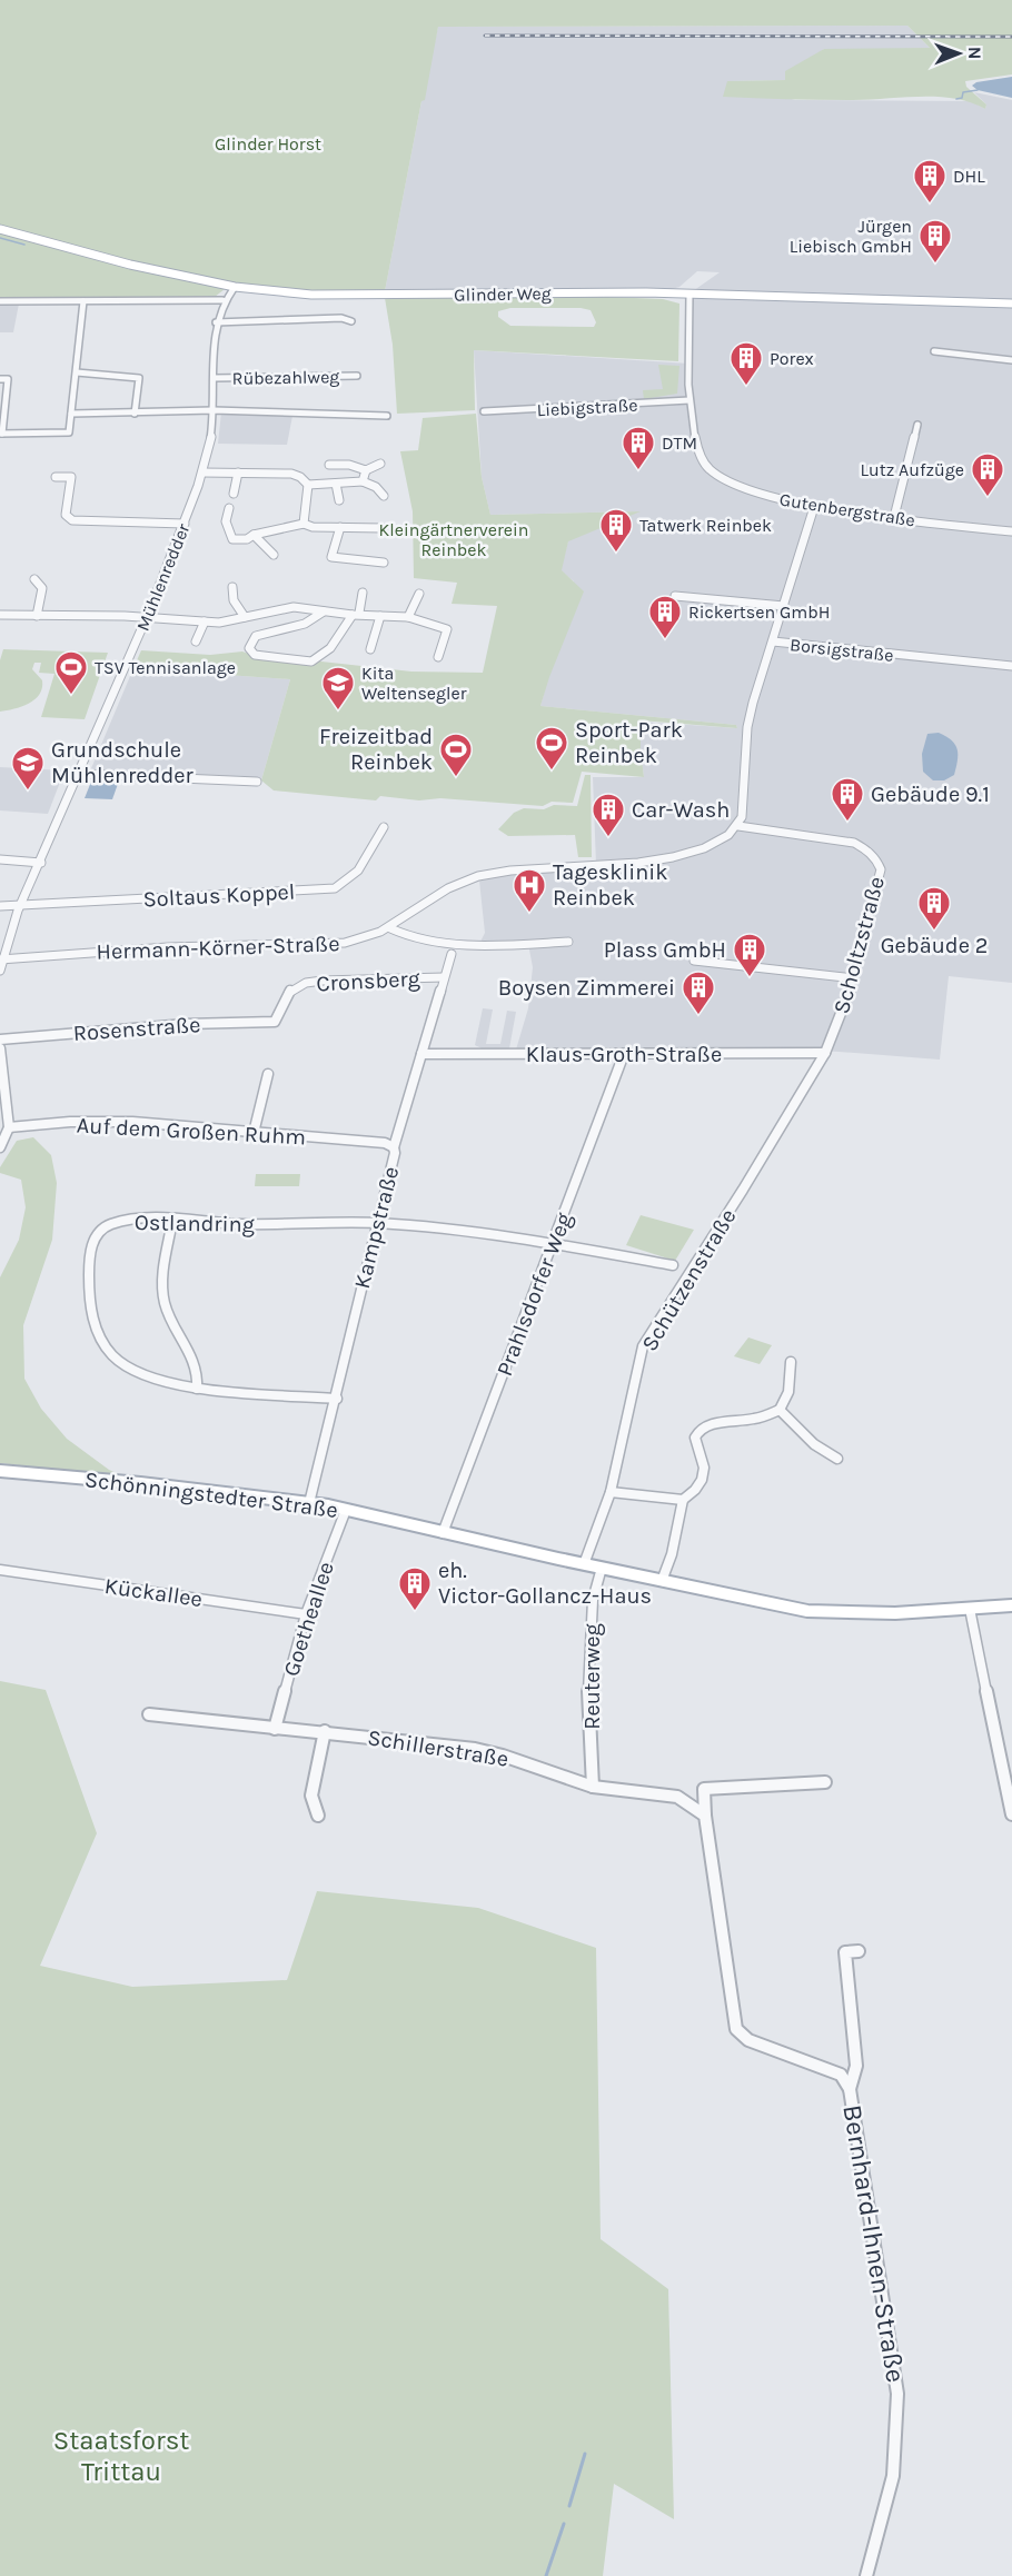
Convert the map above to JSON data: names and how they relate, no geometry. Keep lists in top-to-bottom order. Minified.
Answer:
{"streets":{"main road":["Glinder Weg","Schönningstedter Straße"],"street":["Rübezahlweg","Liebigstraße","Gutenbergstraße","Mühlenredder","Borsigstraße","Soltaus Koppel","Scholtzstraße","Hermann-Körner-Straße","Cronsberg","Rosenstraße","Klaus-Groth-Straße","Auf dem Großen Ruhm","Ostlandring","Kampstraße","Schützenstraße","Prahlsdorfer Weg","Kückallee","Goetheallee","Reuterweg","Schillerstraße","Bernhard-Ihnen-Straße"]},"crossings":[["Glinder Weg","Gutenbergstraße"],["Glinder Weg","Mühlenredder"],["Rübezahlweg","Mühlenredder"],["Liebigstraße","Gutenbergstraße"],["Gutenbergstraße","Borsigstraße"],["Mühlenredder","Soltaus Koppel"],["Mühlenredder","Hermann-Körner-Straße"],["Scholtzstraße","Hermann-Körner-Straße"],["Scholtzstraße","Klaus-Groth-Straße"],["Scholtzstraße","Schützenstraße"],["Cronsberg","Rosenstraße"],["Cronsberg","Kampstraße"],["Klaus-Groth-Straße","Kampstraße"],["Klaus-Groth-Straße","Schützenstraße"],["Klaus-Groth-Straße","Prahlsdorfer Weg"],["Auf dem Großen Ruhm","Kampstraße"],["Ostlandring","Kampstraße"],["Ostlandring","Prahlsdorfer Weg"],["Kampstraße","Schönningstedter Straße"],["Schützenstraße","Schönningstedter Straße"],["Prahlsdorfer Weg","Schönningstedter Straße"],["Schönningstedter Straße","Goetheallee"],["Schönningstedter Straße","Reuterweg"],["Kückallee","Goetheallee"],["Goetheallee","Schillerstraße"],["Reuterweg","Schillerstraße"],["Schillerstraße","Bernhard-Ihnen-Straße"]],"parks":["Glinder Horst","Kleingärtnerverein Reinbek","Staatsforst Trittau"],"places":{"building":["DHL","Jürgen Liebisch GmbH","Porex","DTM","Lutz Aufzüge","Tatwerk Reinbek","Rickertsen GmbH","Gebäude 9.1","Car-Wash","Gebäude 2","Plass GmbH","Boysen Zimmerei","eh. Victor-Gollancz-Haus"],"sports":["TSV Tennisanlage","Sport-Park Reinbek","Freizeitbad Reinbek"],"school or university":["Kita Weltensegler","Grundschule Mühlenredder"],"hospital":["Tagesklinik Reinbek"]},"north":"right"}
